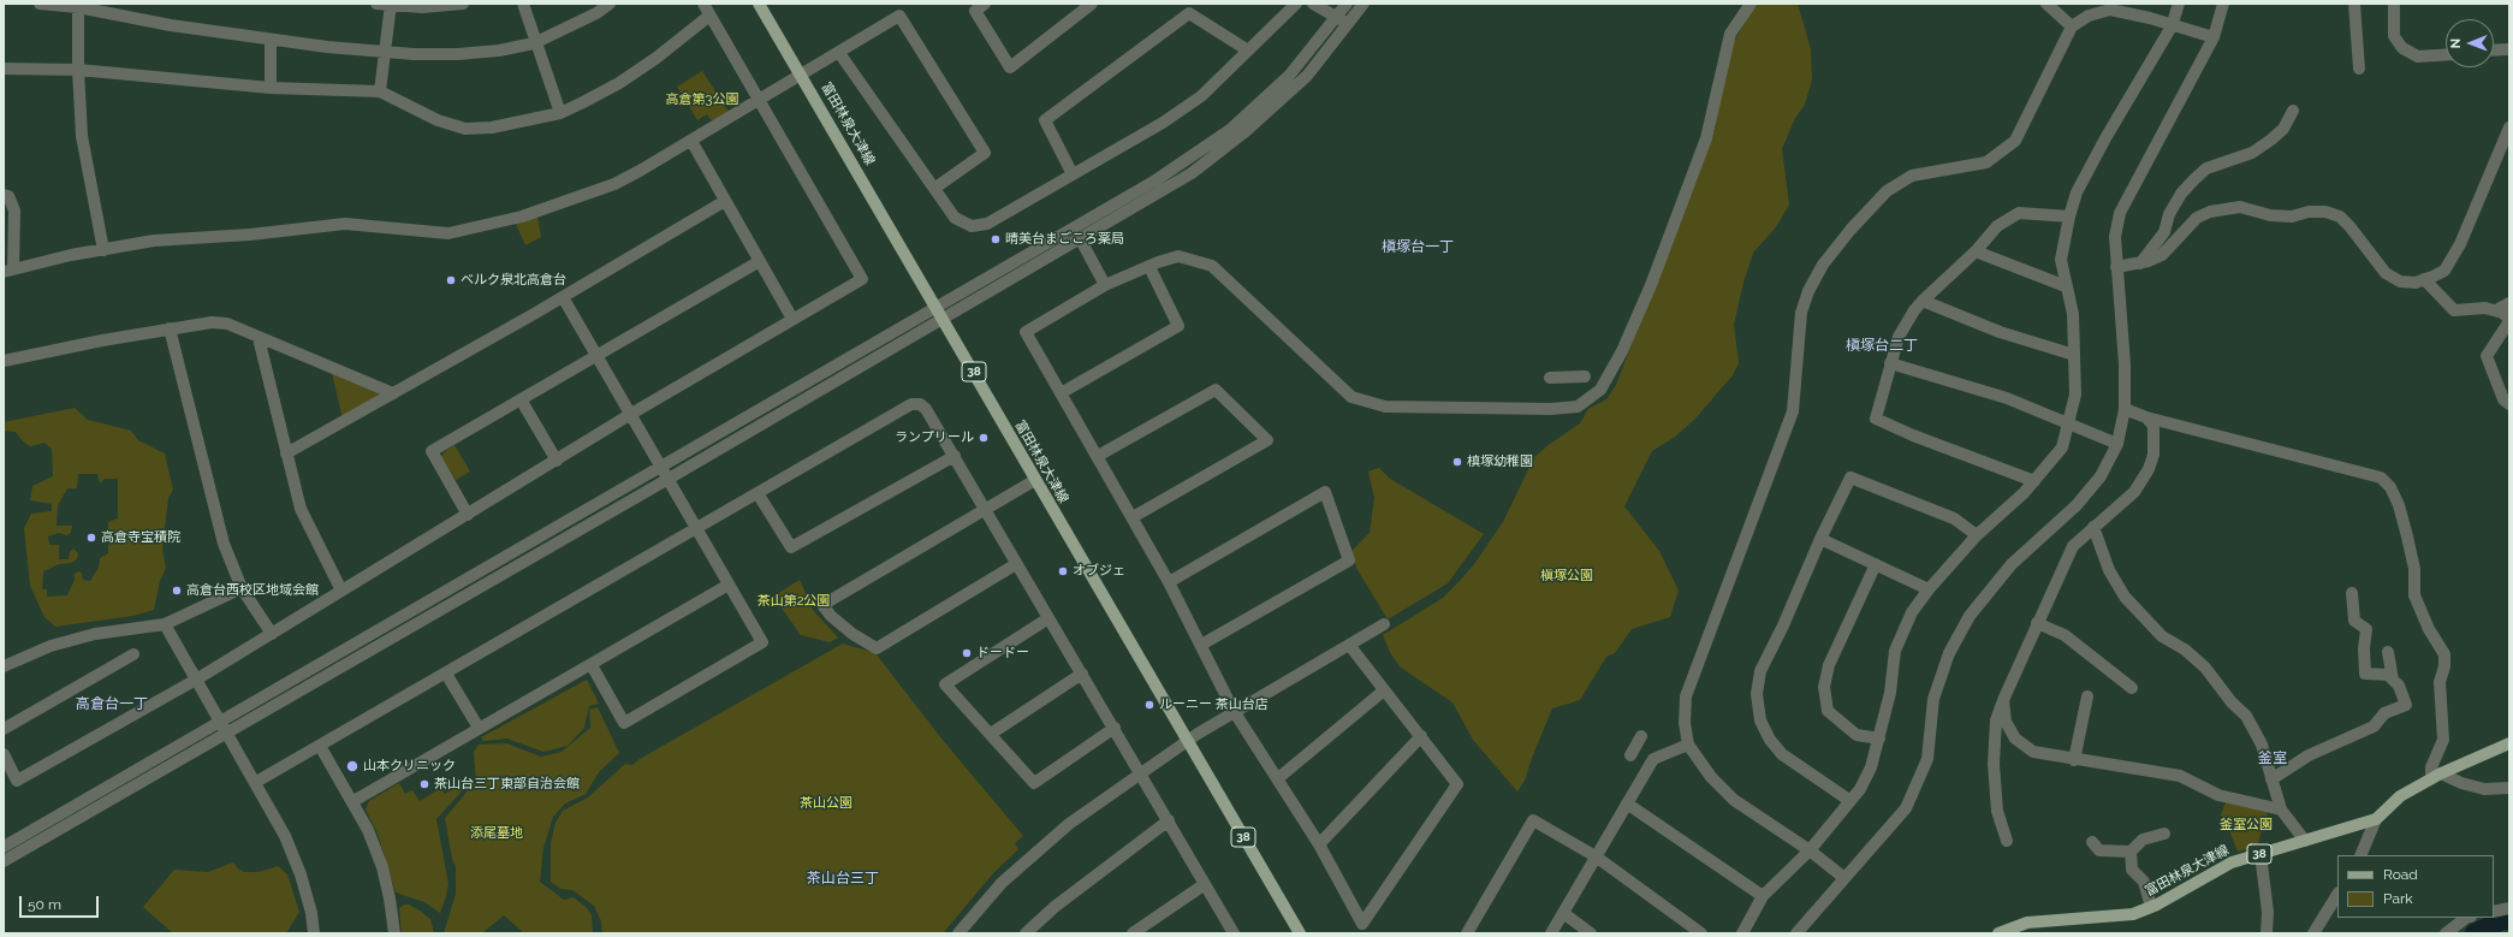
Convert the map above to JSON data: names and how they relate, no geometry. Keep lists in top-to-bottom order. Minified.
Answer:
{"streets":{"main road":["富田林泉大津線","38"]},"districts":["槇塚台一丁","槇塚台二丁","高倉台一丁","釜室","茶山台三丁"],"parks":["高倉第3公園","槇塚公園","茶山第2公園","茶山公園","釜室公園","添尾墓地"],"places":["晴美台まごころ薬局","ベルク泉北高倉台","ランプリール","槙塚幼稚園","高倉寺宝積院","オブジェ","高倉台西校区地域会館","ドードー","ルーニー 茶山台店","山本クリニック","茶山台三丁東部自治会館"],"legend":["Road","Park"],"scale_bar":"50 m","north":"left"}
